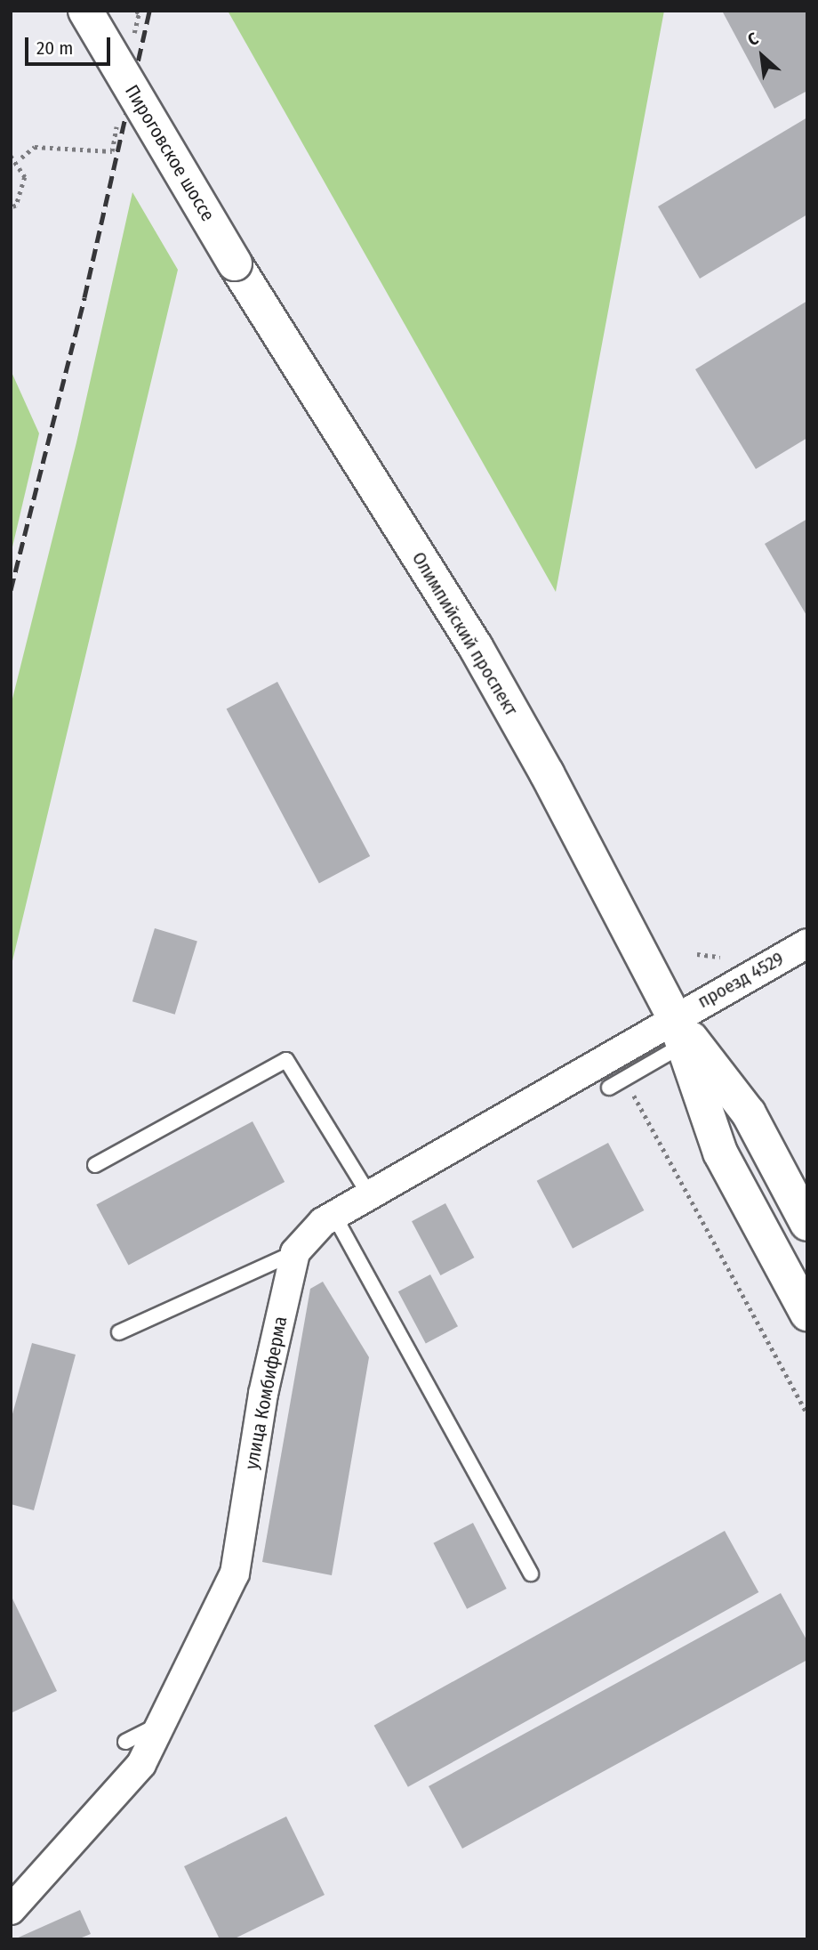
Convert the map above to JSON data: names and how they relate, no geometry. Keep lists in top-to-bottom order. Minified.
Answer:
{"streets":{"main road":["Пироговское шоссе","Олимпийский проспект"],"street":["проезд 4529","улица Комбиферма"]},"crossings":[["Пироговское шоссе","Олимпийский проспект"],["Олимпийский проспект","проезд 4529"],["Олимпийский проспект","улица Комбиферма"],["проезд 4529","улица Комбиферма"]],"scale_bar":"20 m","north":"top left"}
